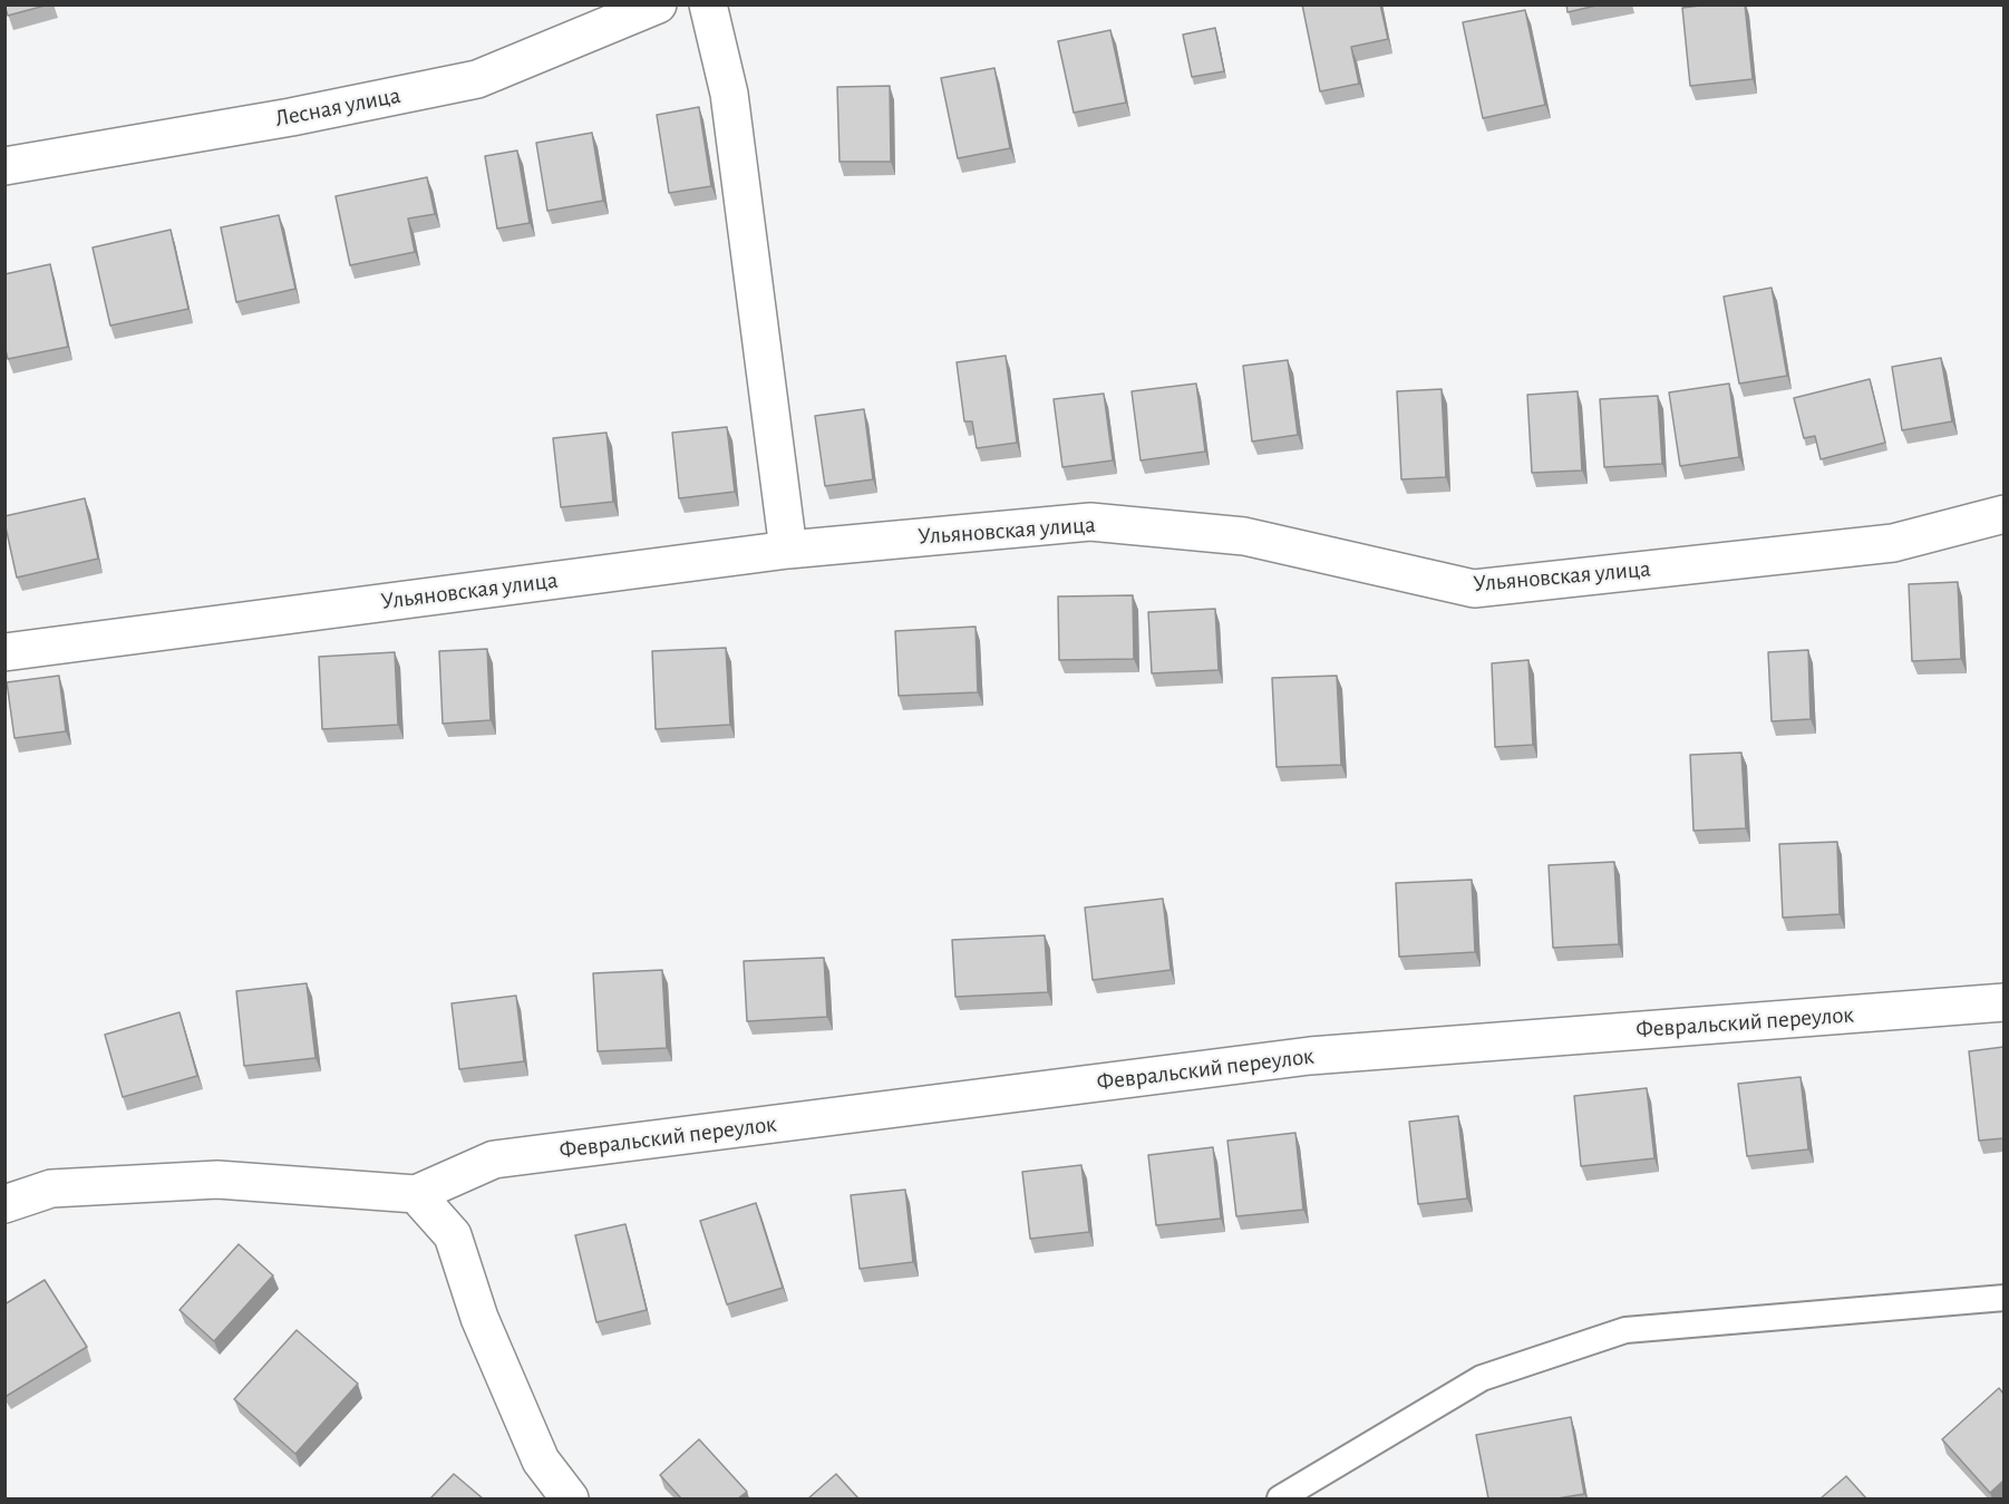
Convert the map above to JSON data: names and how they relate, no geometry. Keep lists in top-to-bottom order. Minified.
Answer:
{"streets":{"street":["Лесная улица","Ульяновская улица","Февральский переулок"]}}
